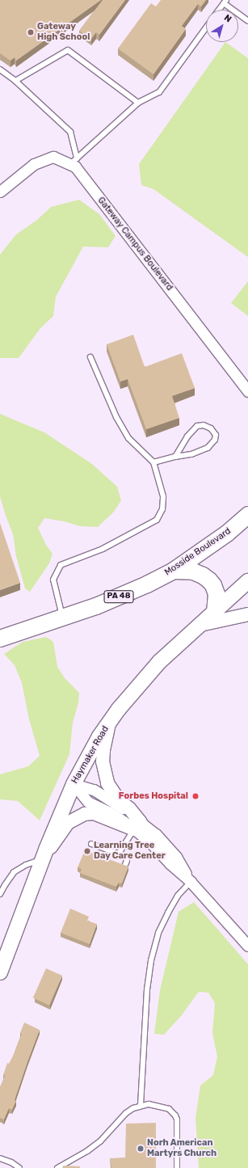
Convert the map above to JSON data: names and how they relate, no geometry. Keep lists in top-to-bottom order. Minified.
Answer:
{"streets":{"main road":["Mosside Boulevard","PA 48","Haymaker Road"],"street":["Gateway Campus Boulevard"]},"places":["Gateway High School","Forbes Hospital","Learning Tree Day Care Center","Norh American Martyrs Church"],"north":"top right"}
